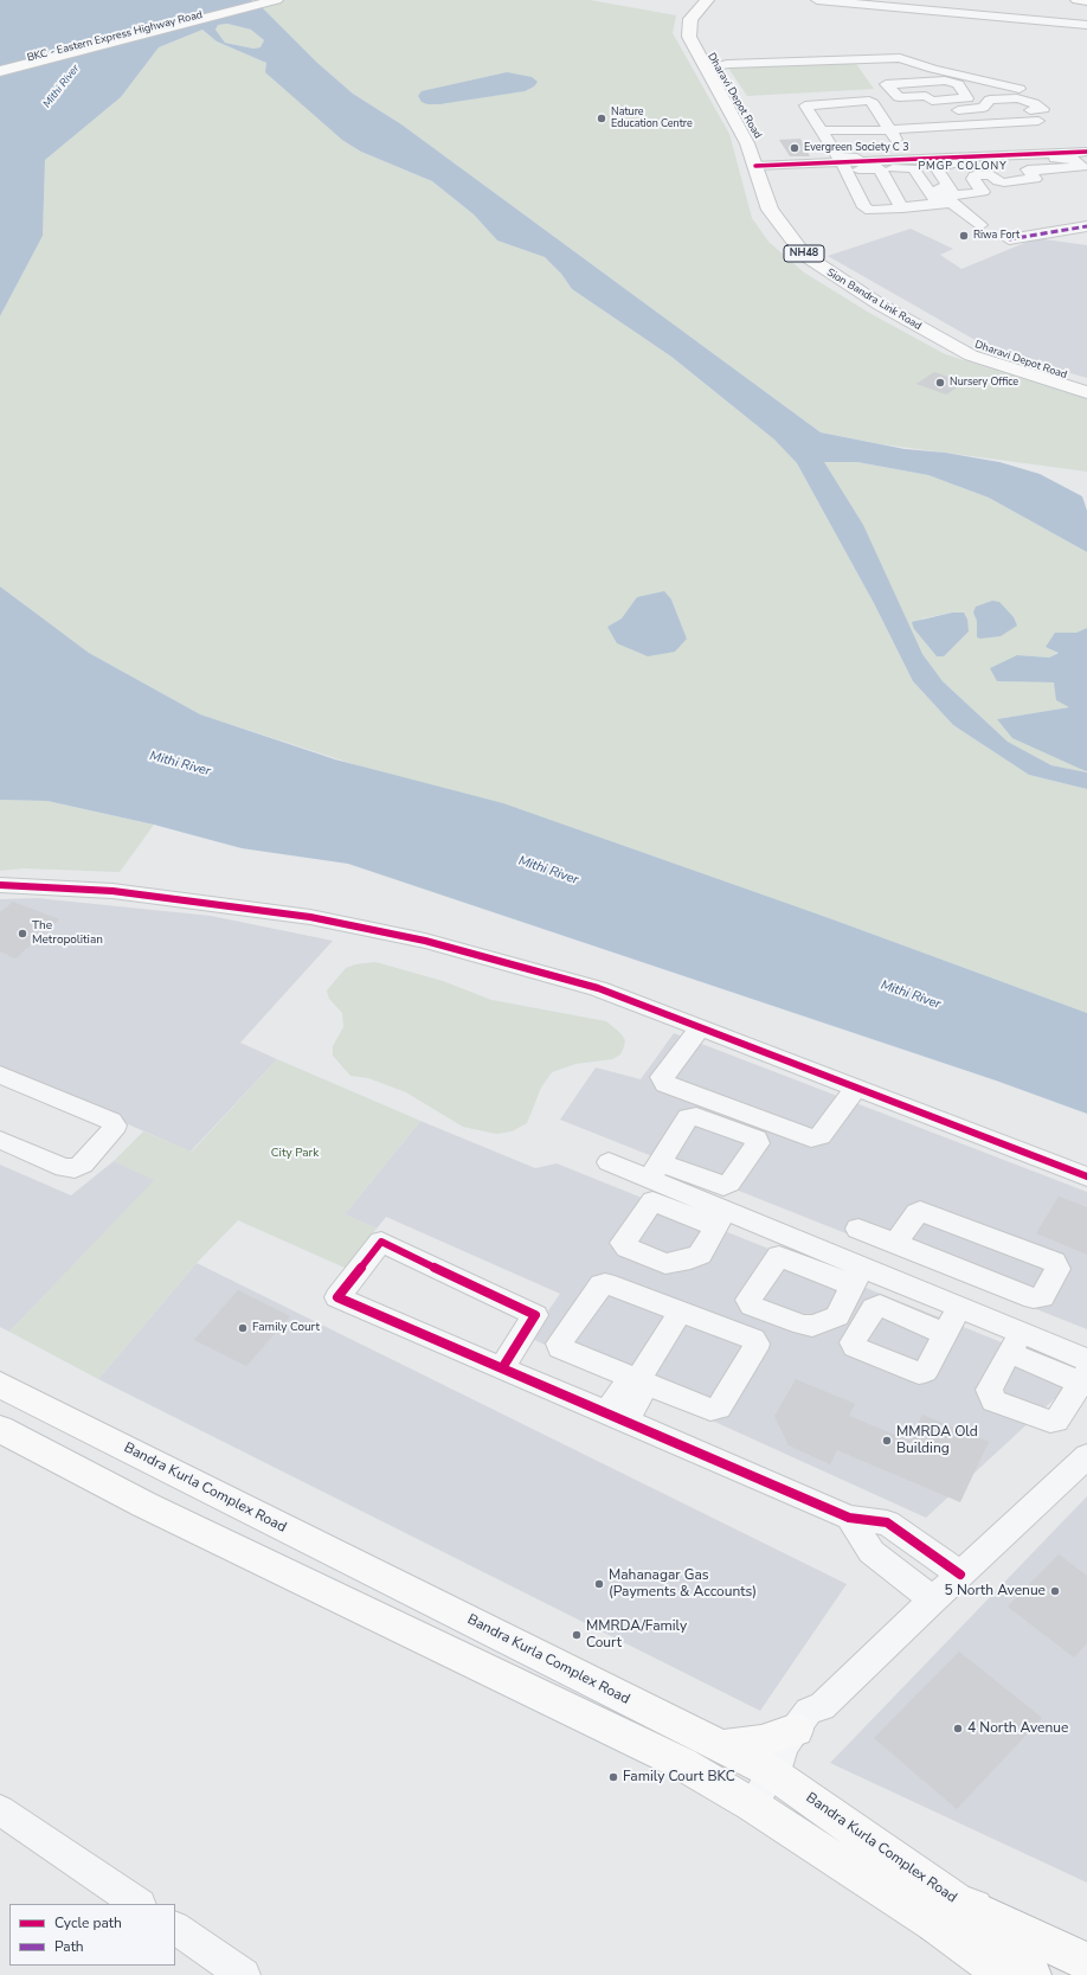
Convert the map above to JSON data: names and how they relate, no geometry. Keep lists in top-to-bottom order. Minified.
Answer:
{"streets":{"main road":["BKC - Eastern Express Highway Road","Dharavi Depot Road","NH48","Sion Bandra Link Road","Bandra Kurla Complex Road"]},"crossings":[["Dharavi Depot Road","Sion Bandra Link Road"]],"districts":["PMGP COLONY"],"water":["Mithi River"],"parks":["City Park"],"places":["Nature Education Centre","Evergreen Society C 3","Riwa Fort","Nursery Office","The Metropolitian","Family Court","MMRDA Old Building","Mahanagar Gas (Payments & Accounts)","5 North Avenue","MMRDA/Family Court","4 North Avenue","Family Court BKC"],"legend":["Cycle path","Path"]}
